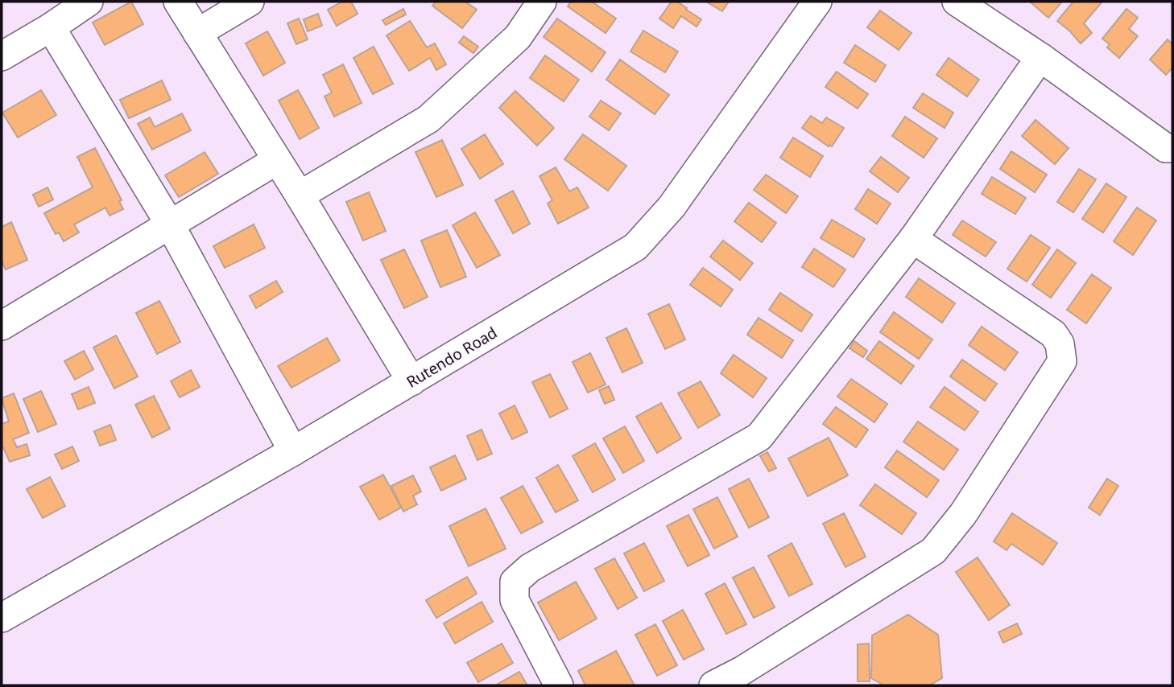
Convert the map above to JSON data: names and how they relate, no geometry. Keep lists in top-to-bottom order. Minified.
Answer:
{"streets":{"street":["Rutendo Road"]}}
